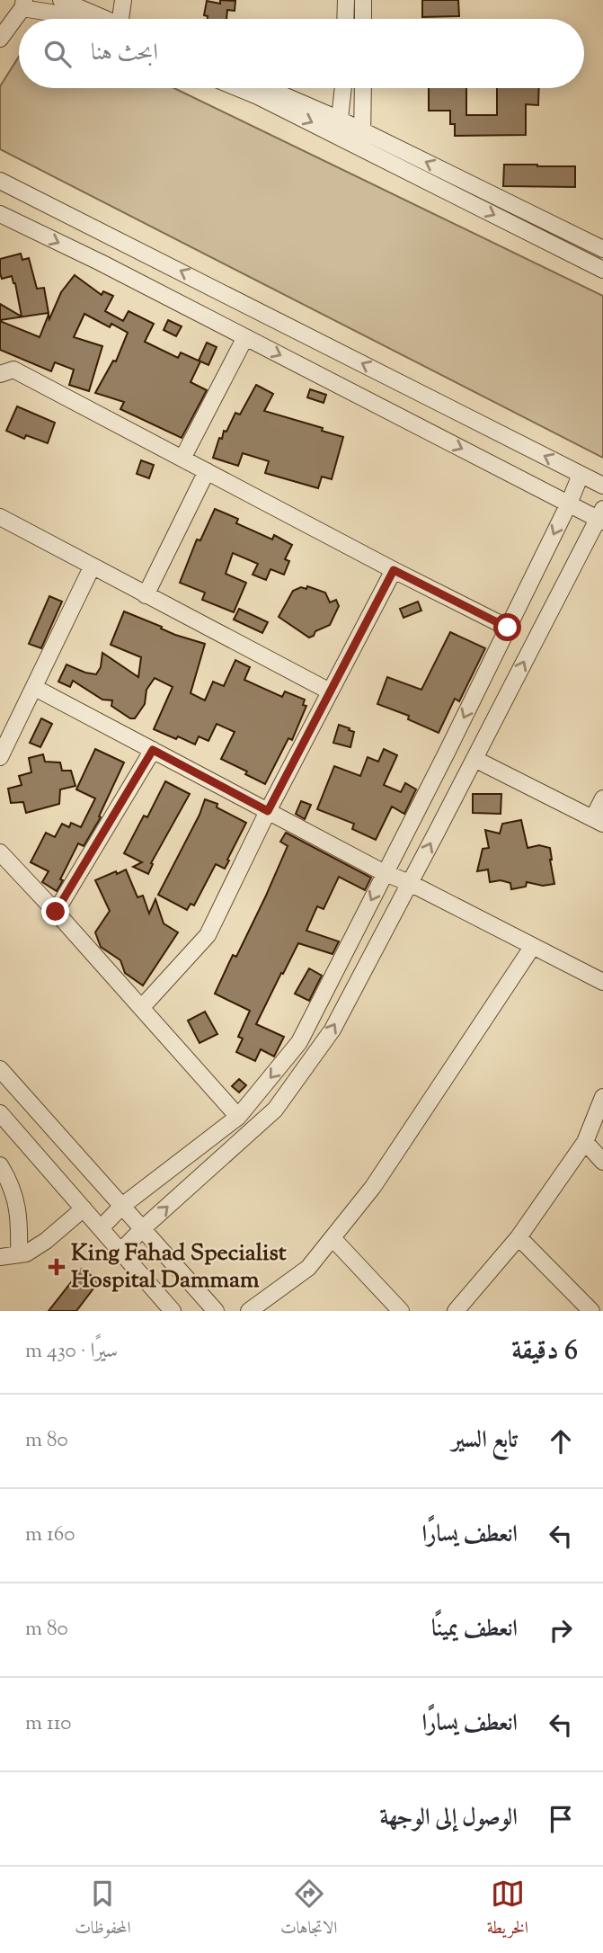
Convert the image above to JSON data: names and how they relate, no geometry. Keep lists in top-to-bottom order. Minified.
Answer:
{"places":{"health":["King Fahad Specialist Hospital Dammam"]},"page":{"search":"ابحث هنا","heading":["6 دقيقة","سيرًا · 430 m"],"list":[["تابع السير","80 m"],["انعطف يسارًا","160 m"],["انعطف يمينًا","80 m"],["انعطف يسارًا","110 m"],"الوصول إلى الوجهة"],"nav":["الخريطة","الاتجاهات","المحفوظات"]}}
